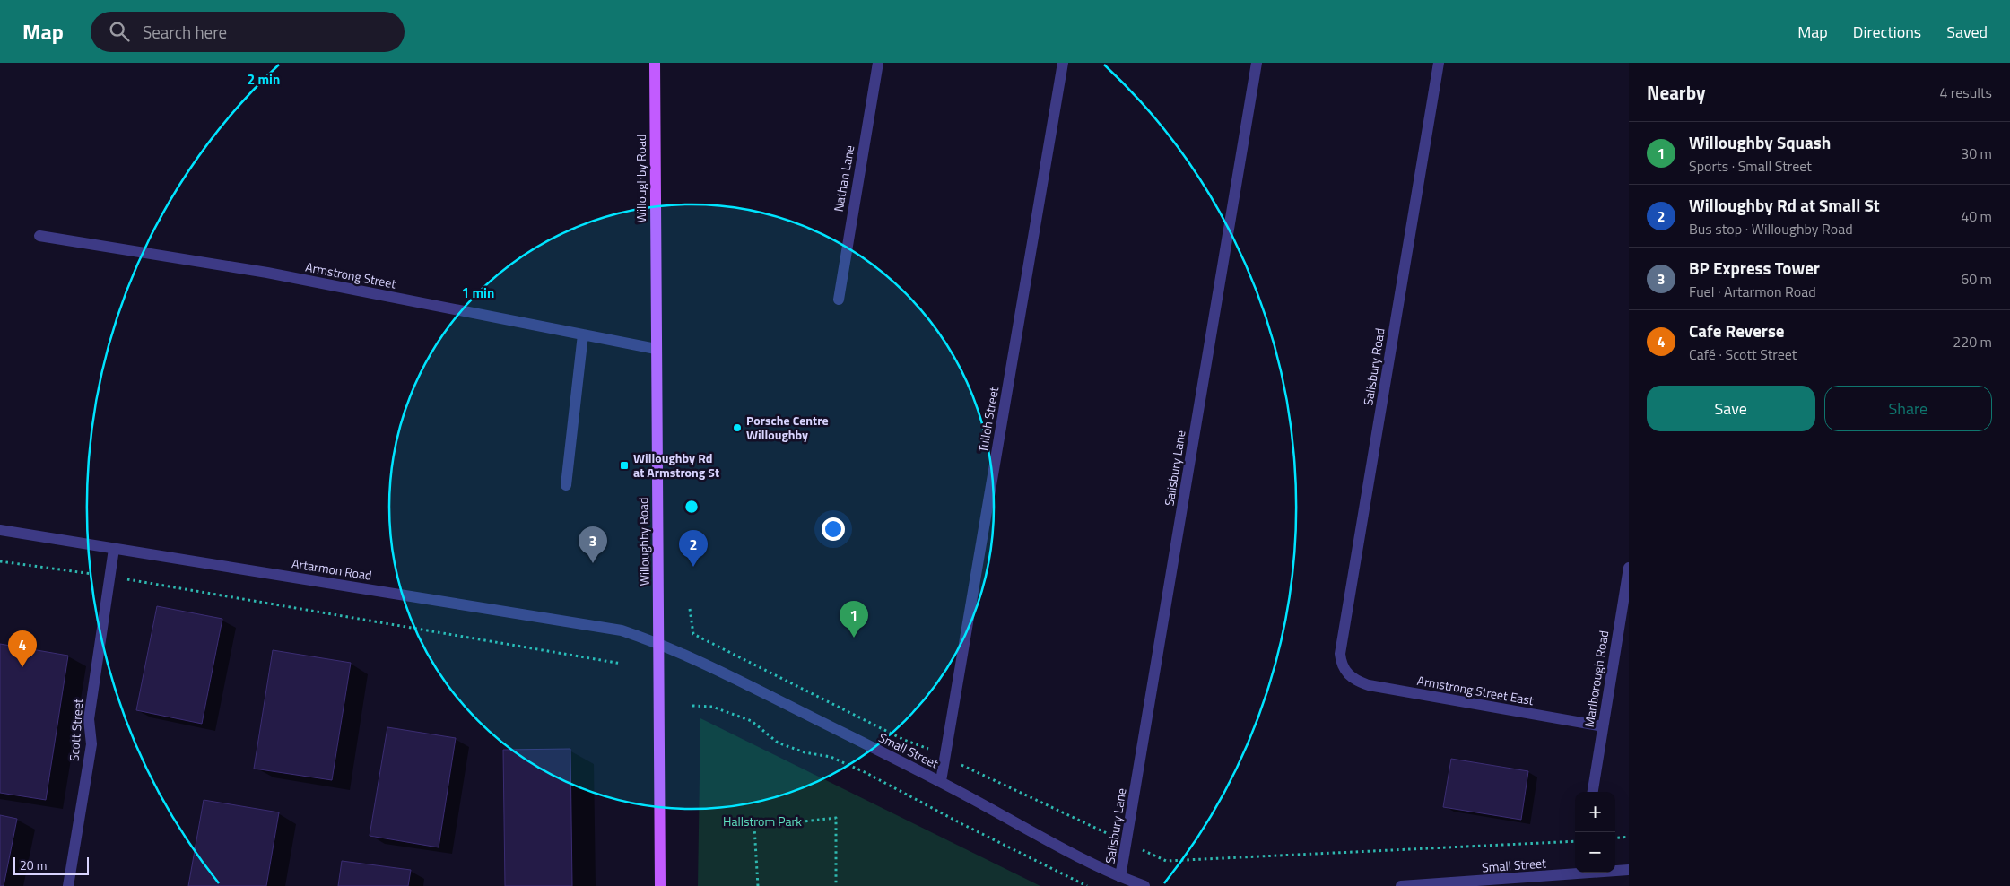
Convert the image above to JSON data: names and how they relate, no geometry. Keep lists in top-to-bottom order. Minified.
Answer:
{"streets":{"main road":["Willoughby Road"],"street":["Nathan Lane","Armstrong Street","Salisbury Road","Tulloh Street","Salisbury Lane","Artarmon Road","Marlborough Road","Armstrong Street East","Scott Street","Small Street"]},"crossings":[["Willoughby Road","Armstrong Street"],["Willoughby Road","Artarmon Road"],["Willoughby Road","Small Street"],["Salisbury Road","Armstrong Street East"],["Tulloh Street","Small Street"],["Salisbury Lane","Small Street"],["Artarmon Road","Scott Street"],["Artarmon Road","Small Street"],["Marlborough Road","Armstrong Street East"]],"parks":["Hallstrom Park"],"places":{"other":["Porsche Centre Willoughby"],"transit":["Willoughby Rd at Armstrong St"]},"scale_bar":"20 m","page":{"header":"Map","search":"Search here","nav":["Map","Directions","Saved"],"heading":["Nearby","4 results"],"list":[{"mark":"1","name":"Willoughby Squash","note":"Sports · Small Street","value":"30 m"},{"mark":"2","name":"Willoughby Rd at Small St","note":"Bus stop · Willoughby Road","value":"40 m"},{"mark":"3","name":"BP Express Tower","note":"Fuel · Artarmon Road","value":"60 m"},{"mark":"4","name":"Cafe Reverse","note":"Café · Scott Street","value":"220 m"}],"buttons":["Save","Share"],"pins":["3","2","1","4"],"map_buttons":["+","−"],"scale":"20 m"},"rings":["2 min","1 min"]}
